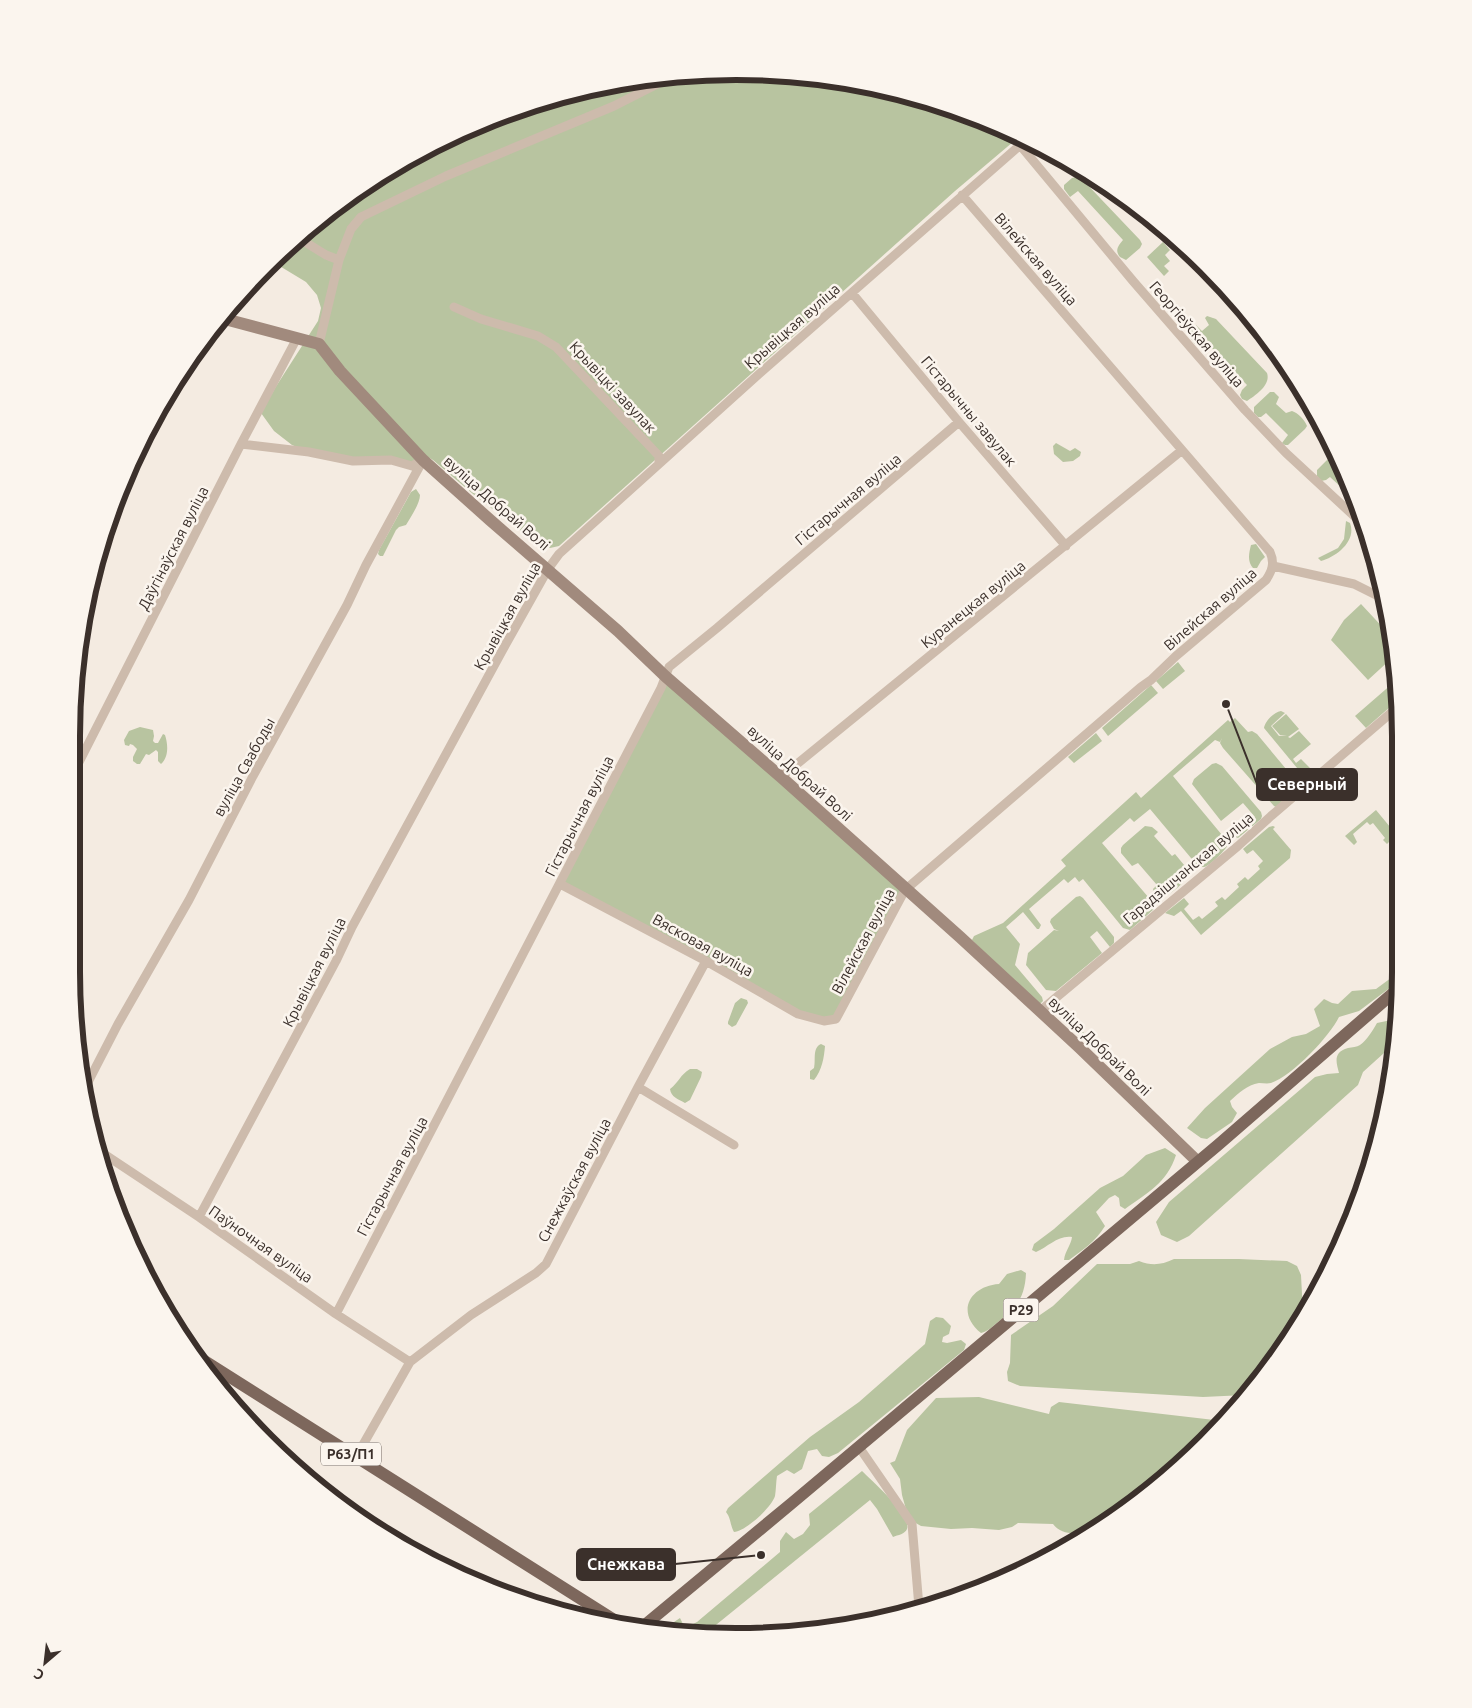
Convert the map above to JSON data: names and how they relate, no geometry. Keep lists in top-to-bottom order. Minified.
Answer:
{"streets":{"main road":["Р29","Р63/П1"],"street":["Вілейская вуліца","Крывіцкая вуліца","Георгіеўская вуліца","Крывіцкі завулак","Гістарычны завулак","Гістарычная вуліца","вуліца Добрай Волі","Даўгінаўская вуліца","Куранецкая вуліца","вуліца Свабоды","Гарадзішчанская вуліца","Вясковая вуліца","Снежкаўская вуліца","Паўночная вуліца"]},"crossings":[["Вілейская вуліца","Крывіцкая вуліца"],["Вілейская вуліца","вуліца Добрай Волі"],["Вілейская вуліца","Куранецкая вуліца"],["Вілейская вуліца","Вясковая вуліца"],["Крывіцкая вуліца","Крывіцкі завулак"],["Крывіцкая вуліца","Гістарычны завулак"],["Крывіцкая вуліца","вуліца Добрай Волі"],["Крывіцкая вуліца","Паўночная вуліца"],["Гістарычны завулак","Гістарычная вуліца"],["Гістарычны завулак","Куранецкая вуліца"],["Гістарычная вуліца","вуліца Добрай Волі"],["Гістарычная вуліца","Вясковая вуліца"],["Гістарычная вуліца","Паўночная вуліца"],["вуліца Добрай Волі","Даўгінаўская вуліца"],["вуліца Добрай Волі","Куранецкая вуліца"],["вуліца Добрай Волі","вуліца Свабоды"],["вуліца Добрай Волі","Гарадзішчанская вуліца"],["вуліца Добрай Волі","Р29"],["Вясковая вуліца","Снежкаўская вуліца"],["Снежкаўская вуліца","Паўночная вуліца"]],"places":["Северный","Снежкава"],"north":"bottom left"}
